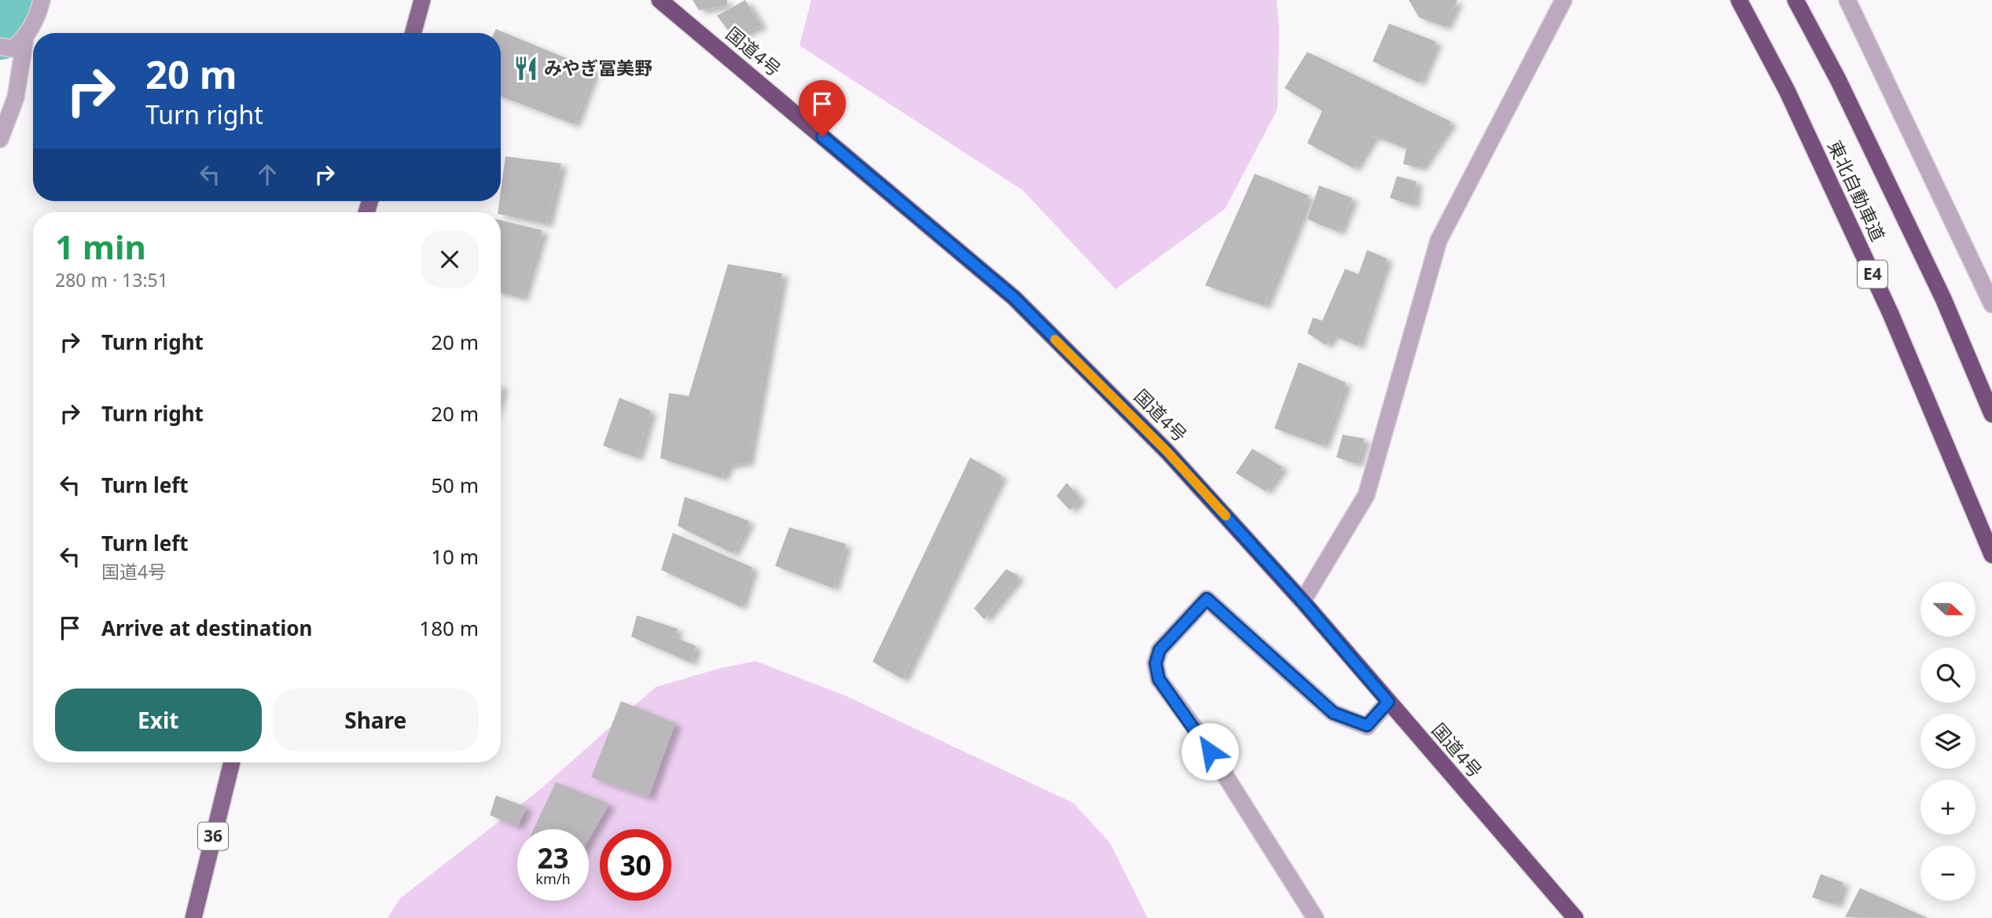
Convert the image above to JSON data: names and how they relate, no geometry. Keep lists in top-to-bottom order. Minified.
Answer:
{"streets":{"highway":["国道4号","東北自動車道","E4"],"main road":["36"]},"places":{"restaurant":["みやぎ冨美野"]},"north":"right","page":{"turn":["20 m","Turn right"],"heading":["1 min","280 m · 13:51"],"list":[{"name":"Turn right","value":"20 m"},{"name":"Turn right","value":"20 m"},{"name":"Turn left","value":"50 m"},{"name":"Turn left","note":"国道4号","value":"10 m"},{"name":"Arrive at destination","value":"180 m"}],"map_buttons":["+","−"],"buttons":["Exit","Share"],"speed":"23 km/h","limit":"30"}}
